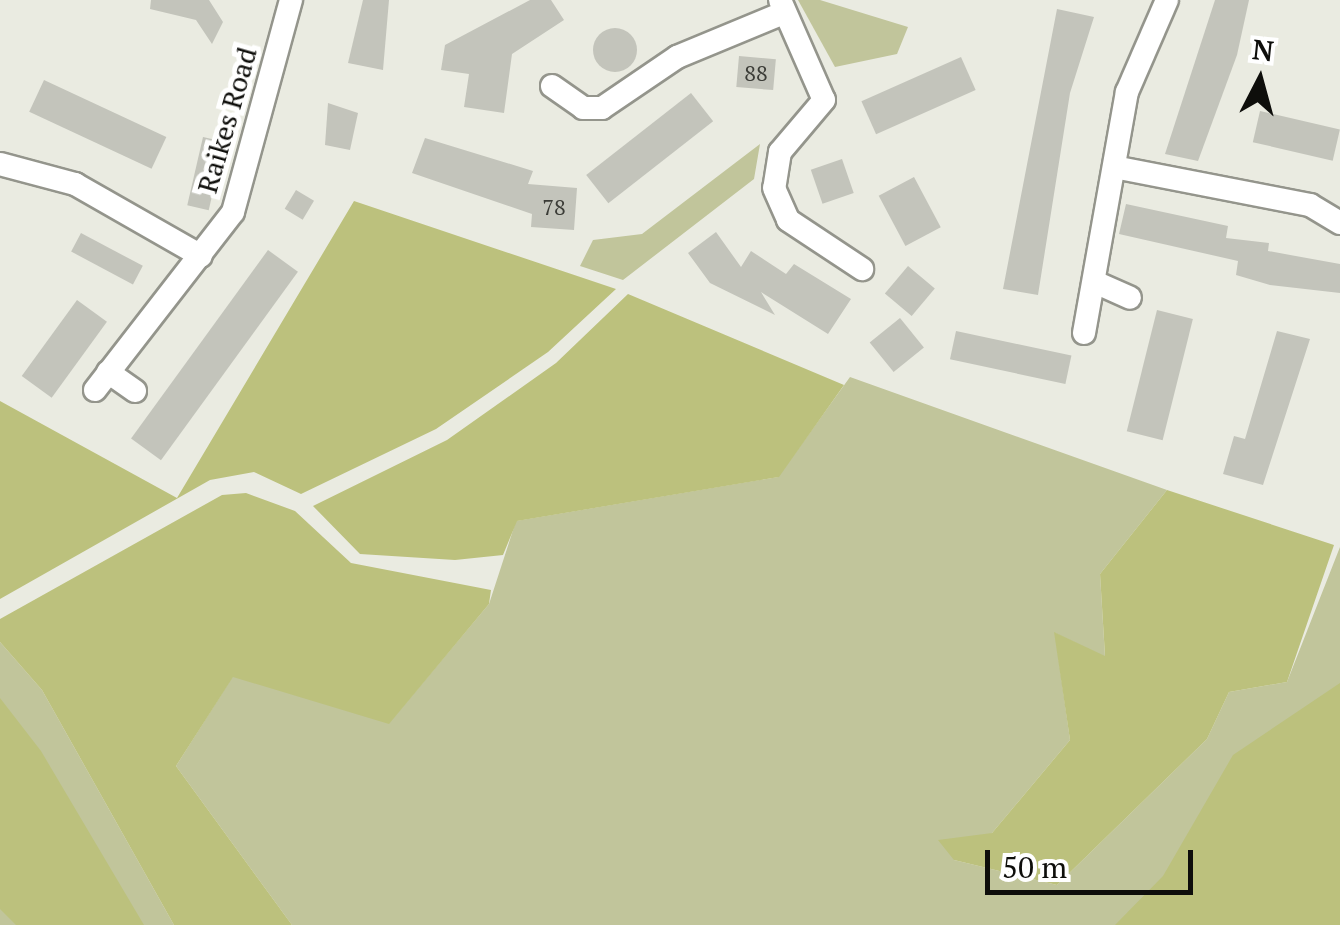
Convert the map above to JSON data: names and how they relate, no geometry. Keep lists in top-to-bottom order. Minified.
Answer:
{"streets":{"street":["Raikes Road"]},"house_numbers":["88","78"],"scale_bar":"50 m","north":"top"}
